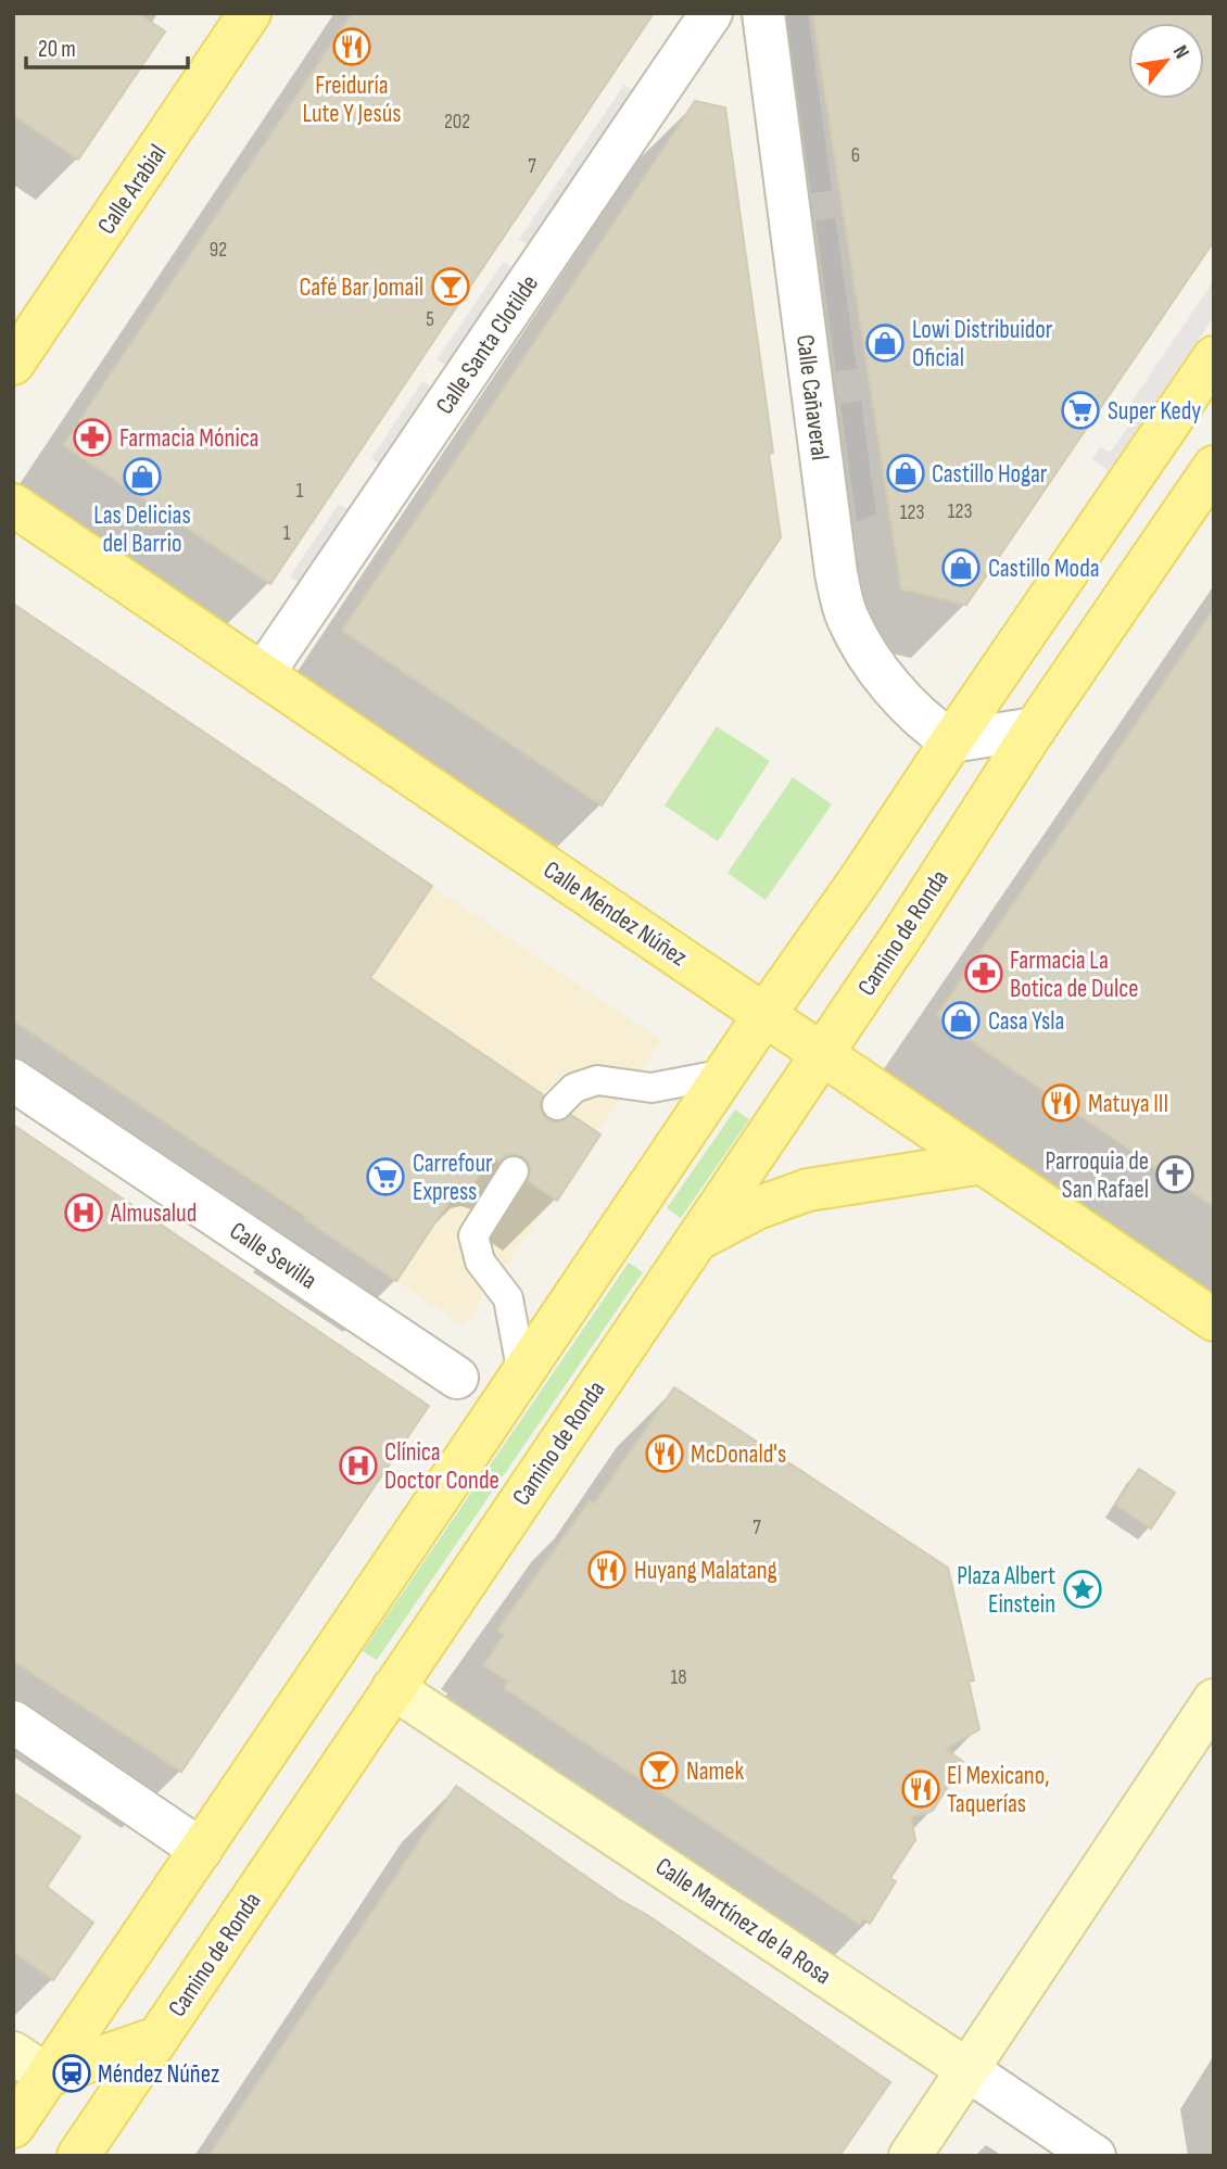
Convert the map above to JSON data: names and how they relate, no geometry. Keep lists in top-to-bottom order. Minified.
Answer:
{"streets":{"main road":["Calle Arabial","Calle Méndez Núñez","Camino de Ronda","Calle Martínez de la Rosa"],"street":["Calle Santa Clotilde","Calle Cañaveral","Calle Sevilla"]},"crossings":[["Calle Santa Clotilde","Calle Méndez Núñez"],["Calle Méndez Núñez","Camino de Ronda"],["Camino de Ronda","Calle Martínez de la Rosa"]],"places":{"restaurant":["Freiduría Lute Y Jesús","Matuya III","McDonald's","Huyang Malatang","El Mexicano, Taquerías"],"bar":["Café Bar Jomail","Namek"],"shop":["Lowi Distribuidor Oficial","Castillo Hogar","Las Delicias del Barrio","Castillo Moda","Casa Ysla"],"supermarket":["Super Kedy","Carrefour Express"],"pharmacy":["Farmacia Mónica","Farmacia La Botica de Dulce"],"church":["Parroquia de San Rafael"],"hospital":["Almusalud","Clínica Doctor Conde"],"place":["Plaza Albert Einstein"],"station":["Méndez Núñez"]},"house_numbers":["202","6","7","92","5","1","123","123","1","7","18"],"scale_bar":"20 m","north":"top right"}
